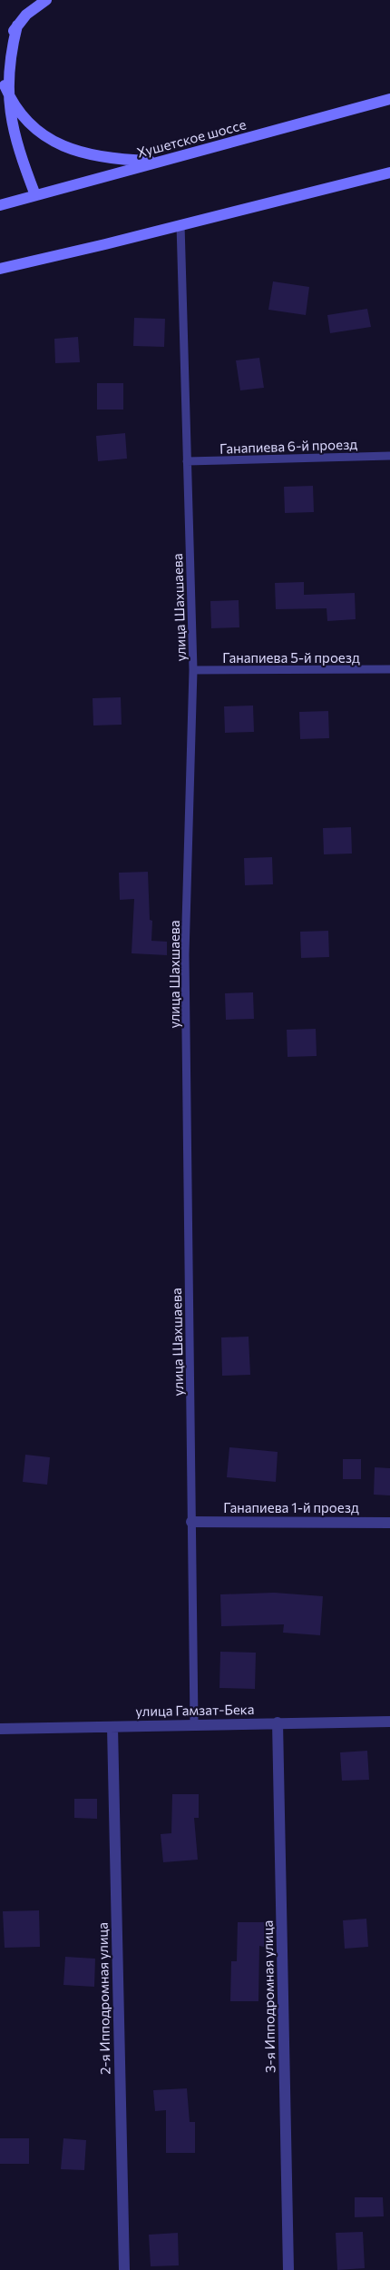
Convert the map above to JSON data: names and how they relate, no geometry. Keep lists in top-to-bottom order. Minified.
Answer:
{"streets":{"main road":["Хушетское шоссе"],"street":["Ганапиева 1-й проезд","улица Гамзат-Бека","3-я Ипподромная улица","2-я Ипподромная улица"],"lane":["Ганапиева 6-й проезд","улица Шахшаева","Ганапиева 5-й проезд"]},"crossings":[["Ганапиева 6-й проезд","улица Шахшаева"],["улица Шахшаева","Ганапиева 5-й проезд"],["улица Шахшаева","Ганапиева 1-й проезд"],["улица Шахшаева","улица Гамзат-Бека"],["улица Гамзат-Бека","3-я Ипподромная улица"],["улица Гамзат-Бека","2-я Ипподромная улица"]]}
